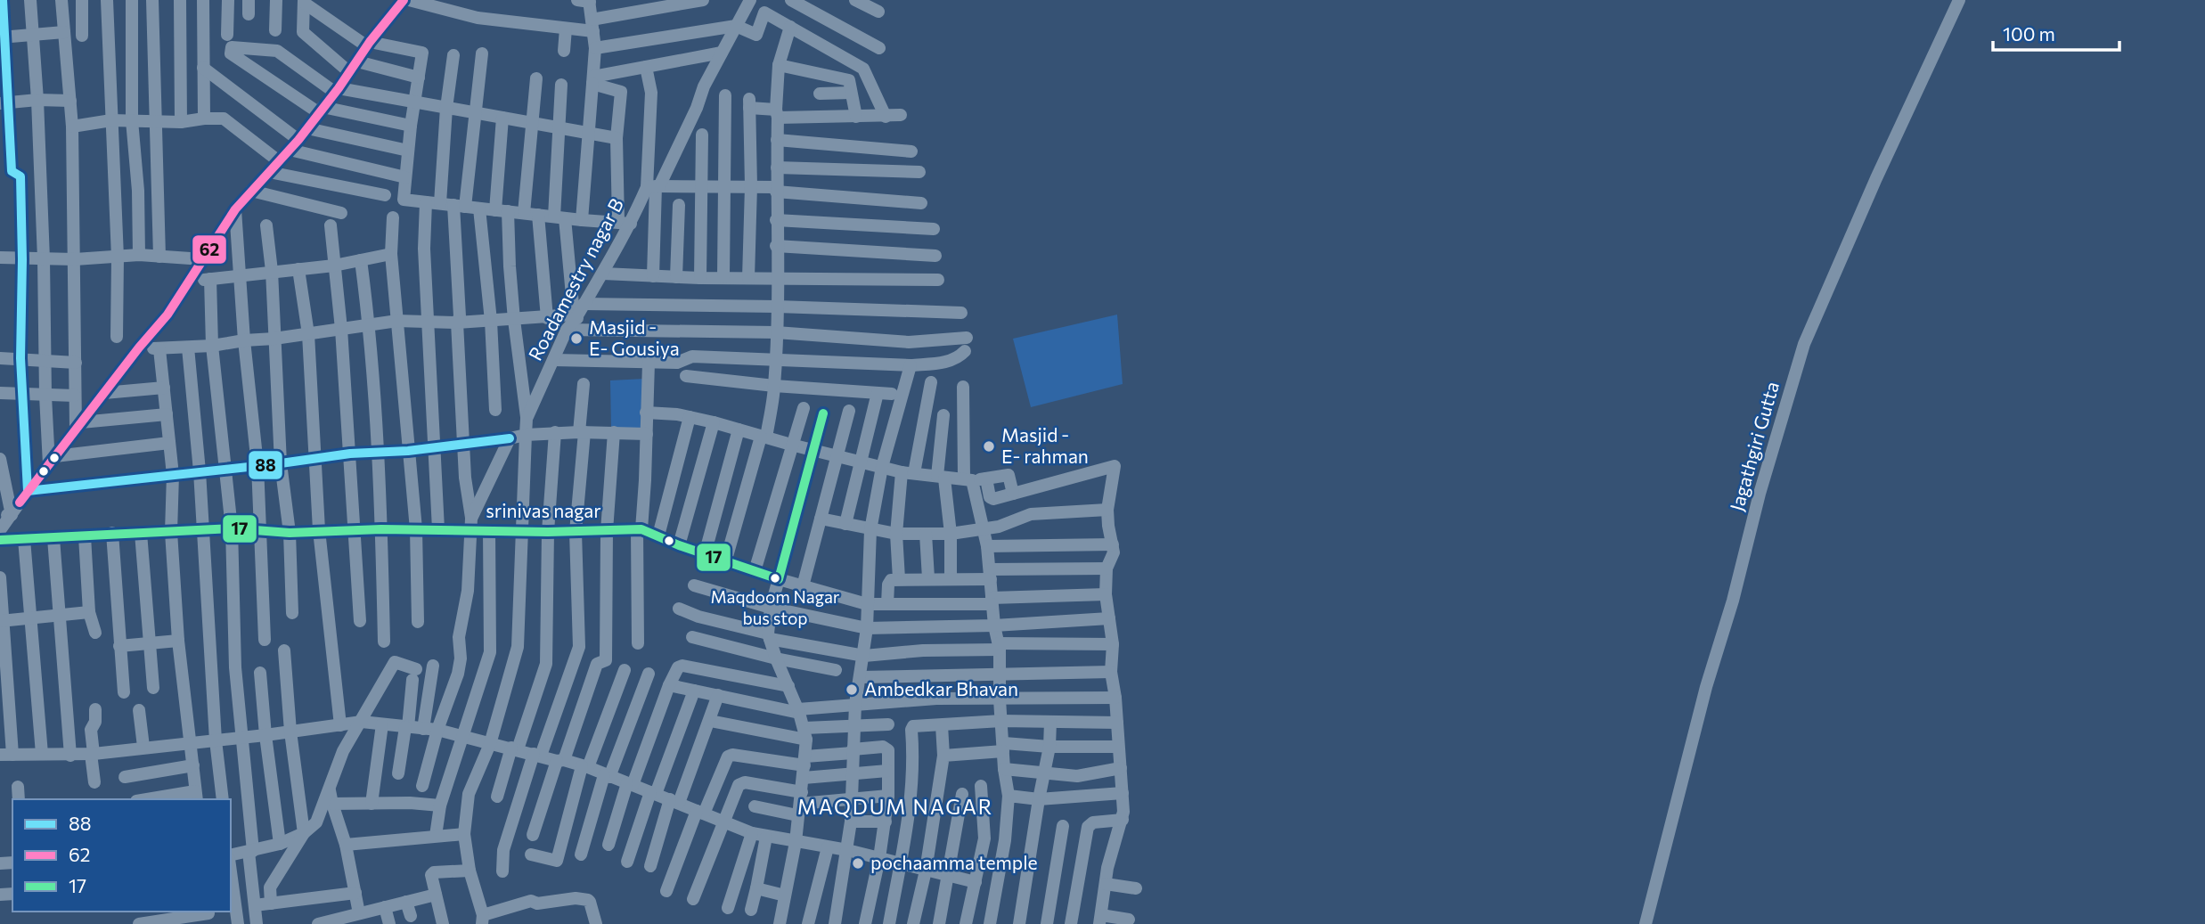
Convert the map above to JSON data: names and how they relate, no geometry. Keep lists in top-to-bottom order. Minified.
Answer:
{"streets":{"street":["Roadamestry nagar B","Jagathgiri Gutta","srinivas nagar"]},"crossings":[["Roadamestry nagar B","srinivas nagar"]],"districts":["MAQDUM NAGAR"],"places":["Masjid - E- Gousiya","Masjid - E- rahman","Maqdoom Nagar bus stop","Ambedkar Bhavan","pochaamma temple"],"lines":["transit line 88","transit line 62","transit line 17"],"legend":["88","62","17"],"scale_bar":"100 m"}
